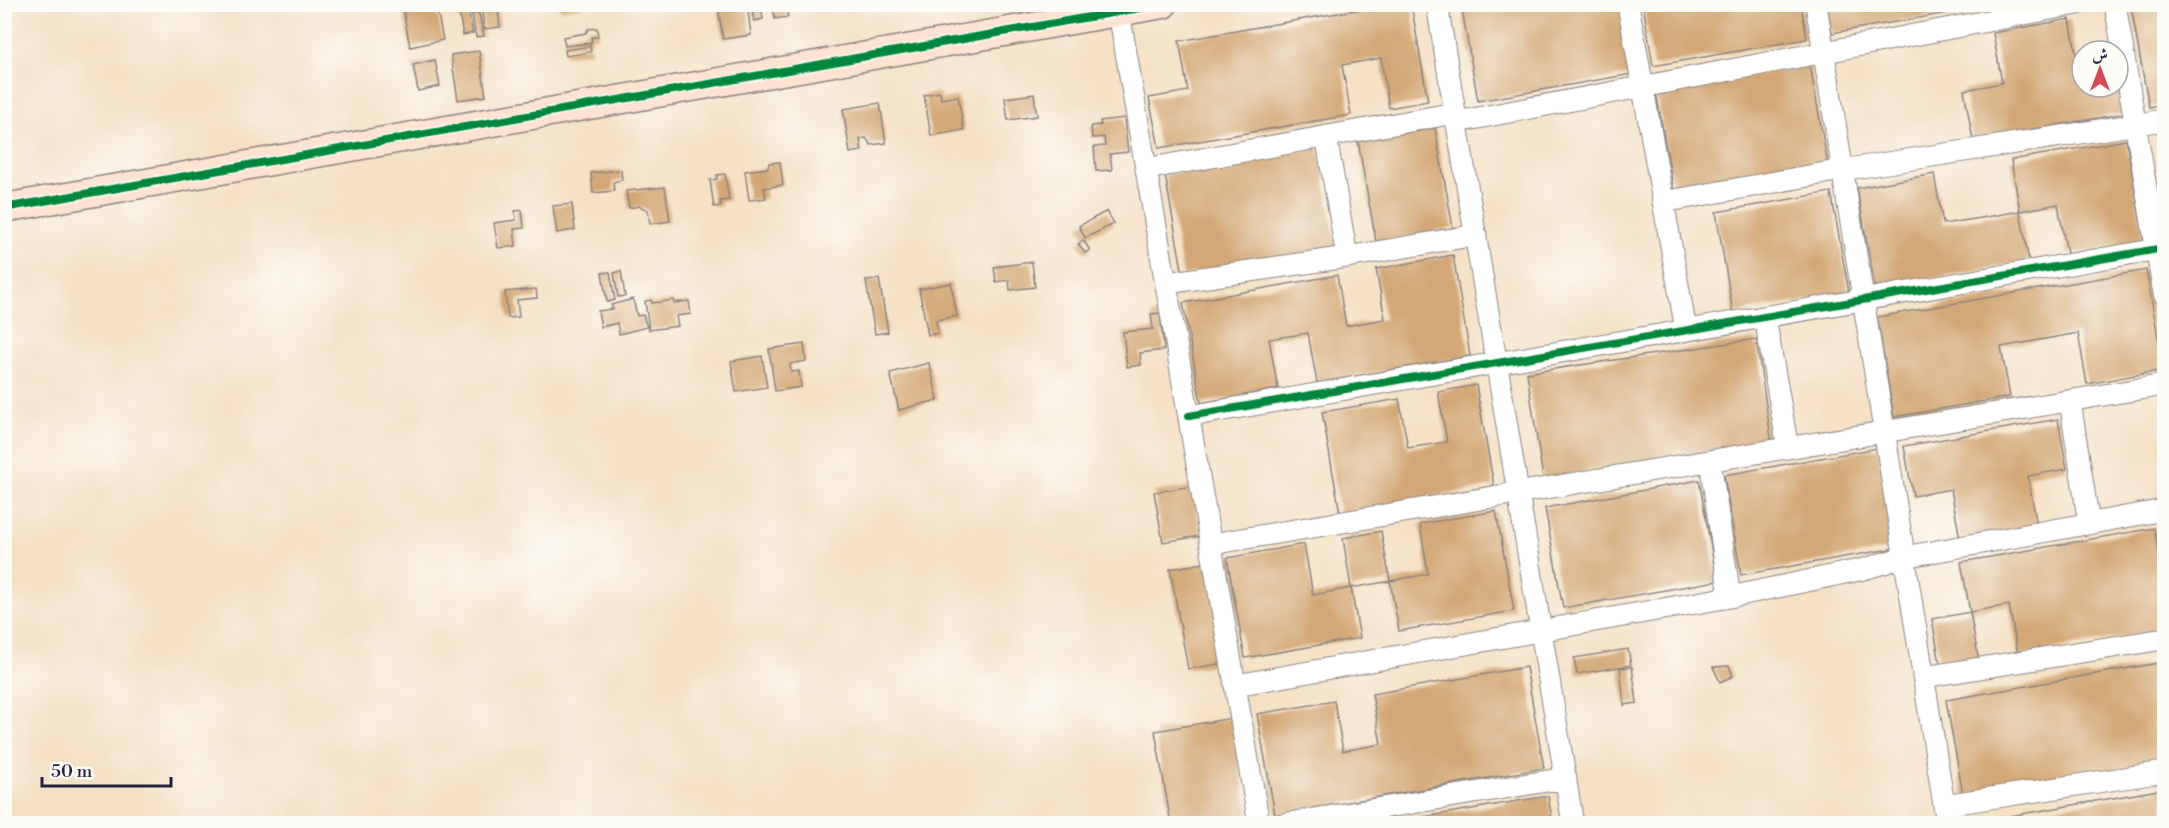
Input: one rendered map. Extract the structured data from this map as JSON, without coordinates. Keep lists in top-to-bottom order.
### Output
{
  "scale_bar": "50 m",
  "north": "top"
}
